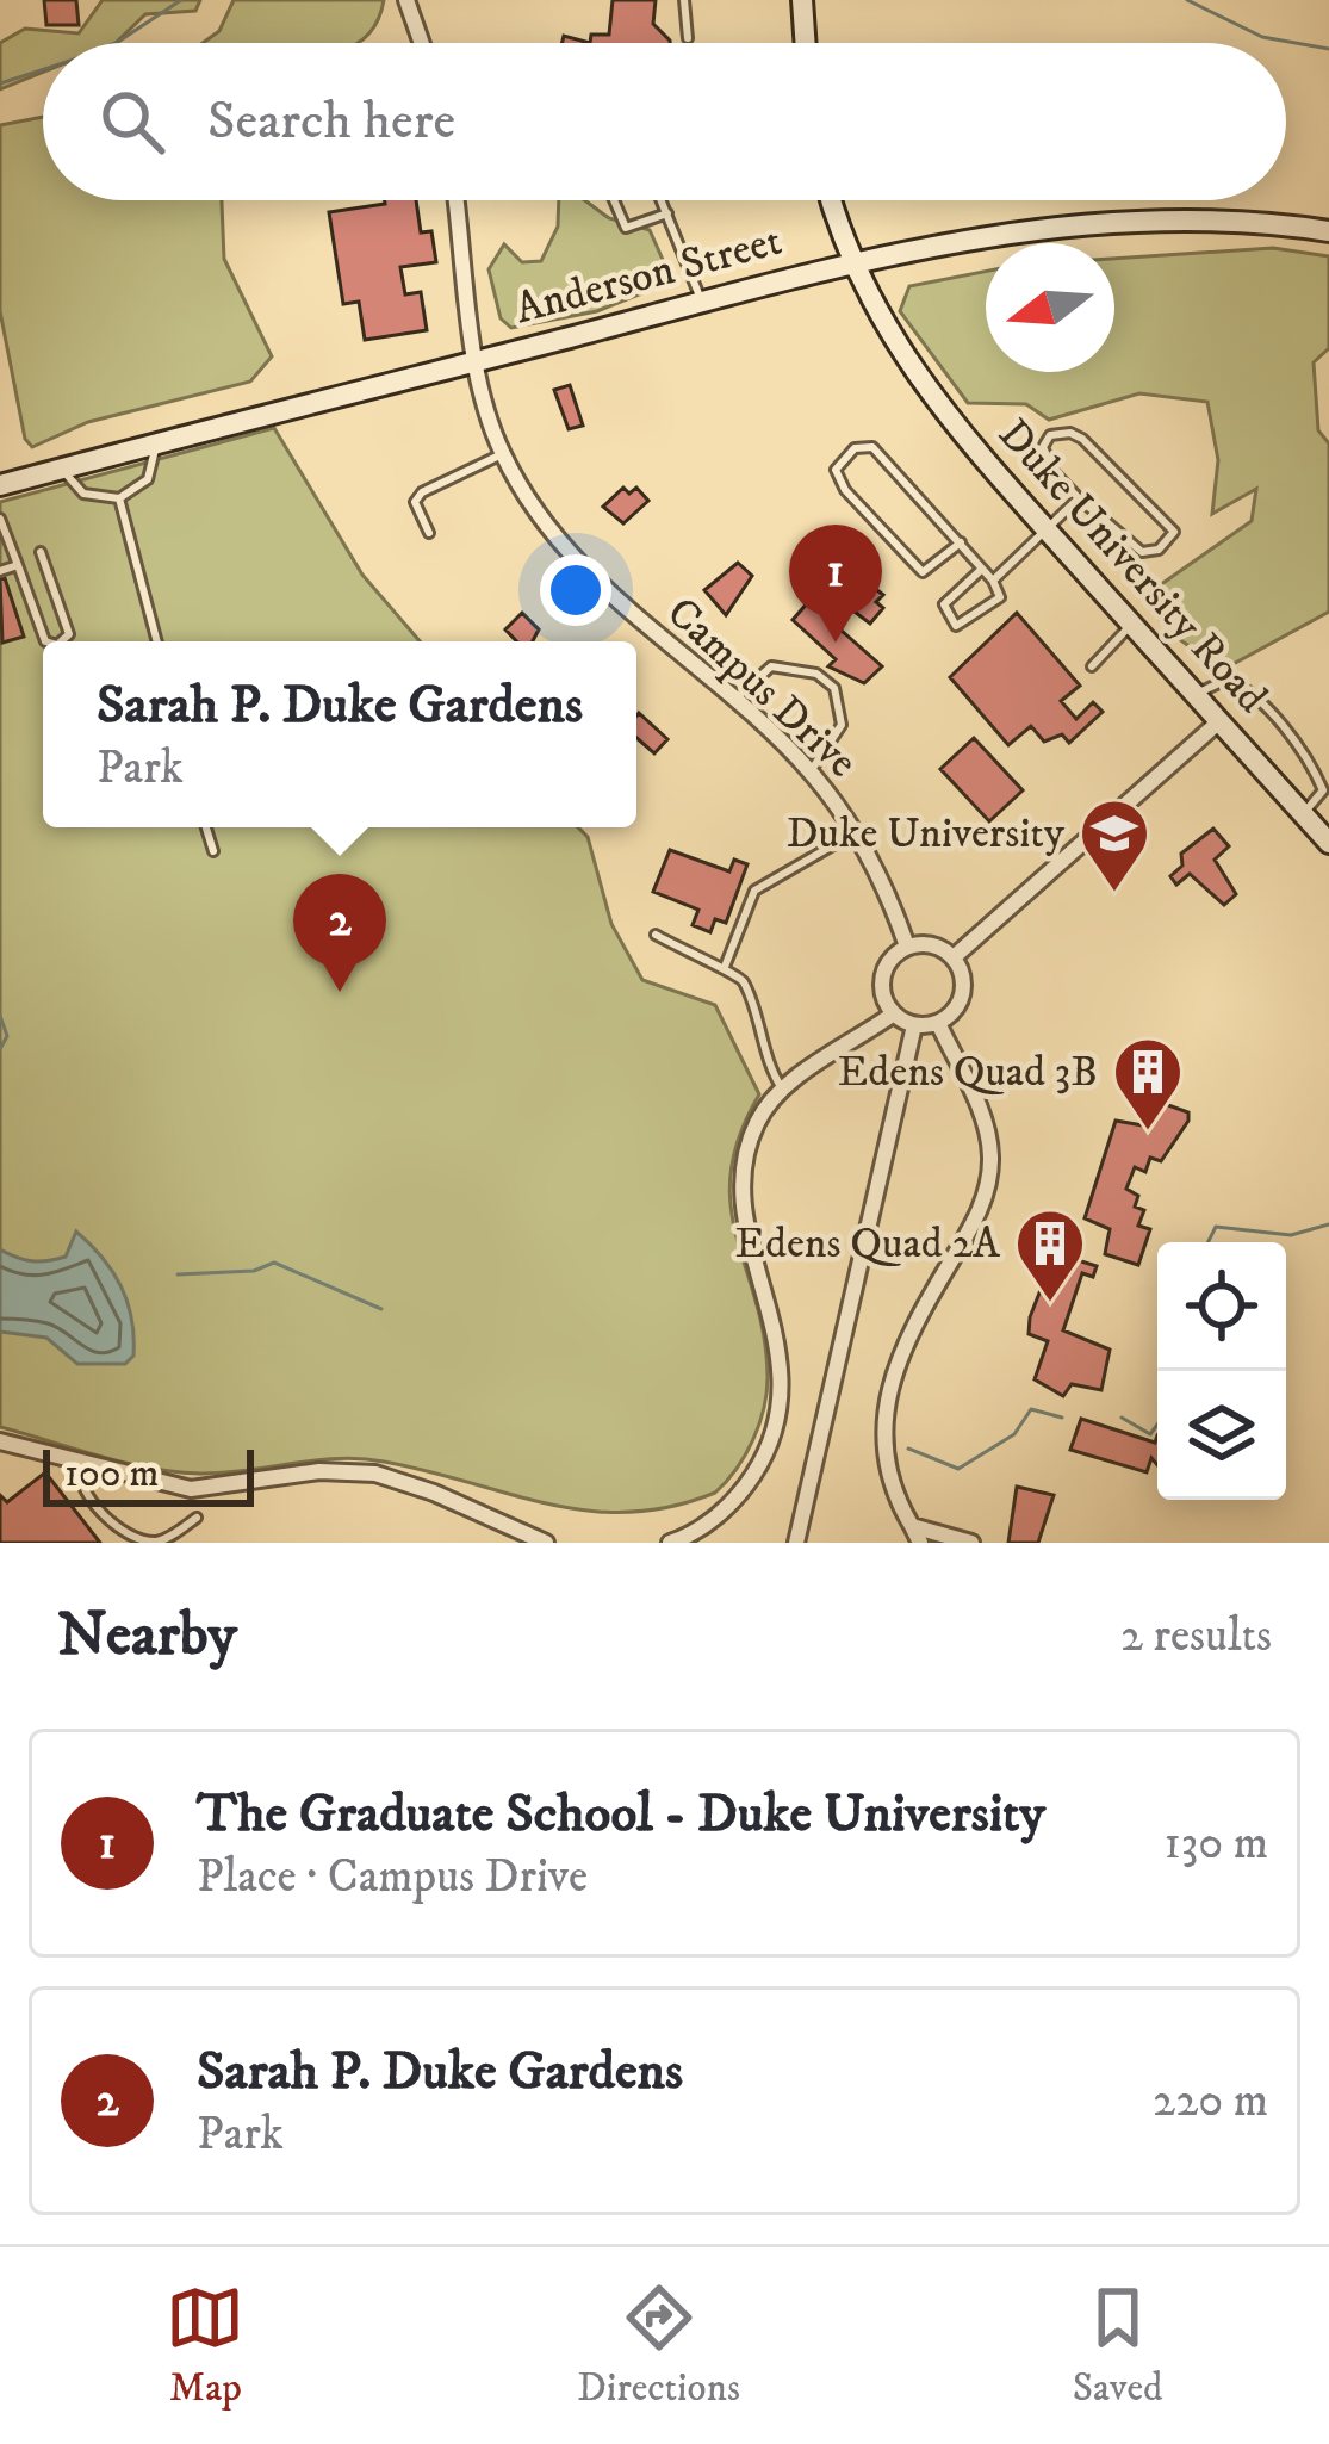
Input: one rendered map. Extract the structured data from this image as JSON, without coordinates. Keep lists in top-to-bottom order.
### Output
{
  "streets": {
    "street": ["Anderson Street", "Duke University Road", "Campus Drive"]
  },
  "crossings": [
    ["Anderson Street", "Duke University Road"],
    ["Anderson Street", "Campus Drive"]
  ],
  "places": {
    "school or university": ["Duke University"],
    "building": ["Edens Quad 3B", "Edens Quad 2A"]
  },
  "scale_bar": "100 m",
  "north": "left",
  "page": {
    "search": "Search here",
    "pins": ["1", "2"],
    "popup": ["Sarah P. Duke Gardens", "Park"],
    "scale": "100 m",
    "heading": ["Nearby", "2 results"],
    "list": [
      {
        "mark": "1",
        "name": "The Graduate School - Duke University",
        "note": "Place · Campus Drive",
        "value": "130 m"
      },
      {
        "mark": "2",
        "name": "Sarah P. Duke Gardens",
        "note": "Park",
        "value": "220 m"
      }
    ],
    "nav": ["Map", "Directions", "Saved"]
  }
}
